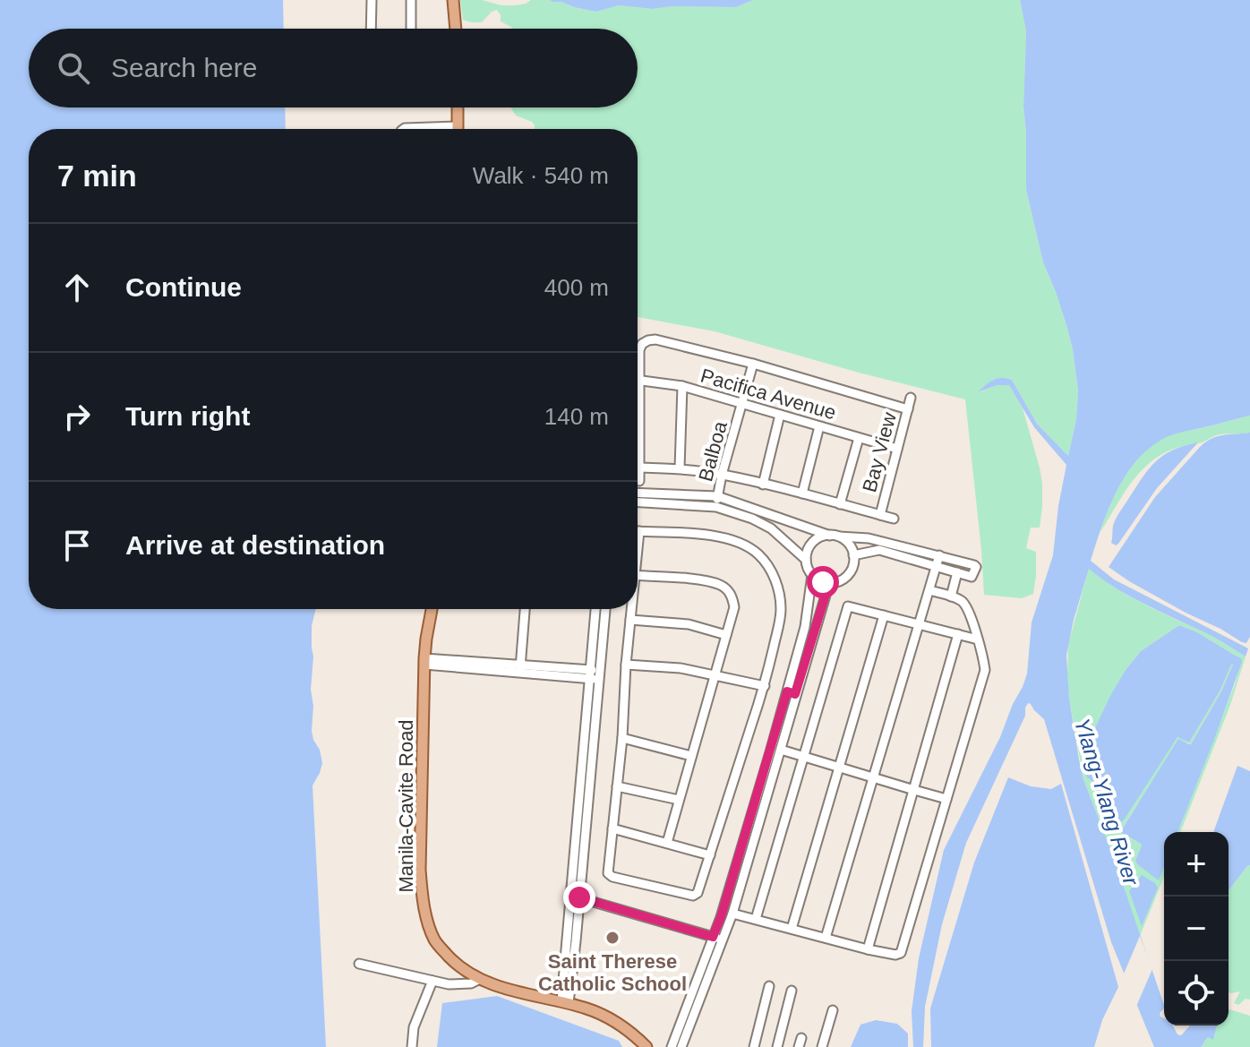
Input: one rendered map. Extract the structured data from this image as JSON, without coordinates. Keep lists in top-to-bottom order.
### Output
{
  "streets": {
    "main road": ["Manila-Cavite Road"],
    "street": ["Pacifica Avenue", "Balboa", "Bay View"]
  },
  "crossings": [
    ["Pacifica Avenue", "Balboa"],
    ["Pacifica Avenue", "Bay View"]
  ],
  "water": ["Ylang-Ylang River"],
  "places": ["Saint Therese Catholic School"],
  "page": {
    "search": "Search here",
    "heading": ["7 min", "Walk · 540 m"],
    "list": [
      ["Continue", "400 m"],
      ["Turn right", "140 m"],
      "Arrive at destination"
    ],
    "map_buttons": ["+", "−"]
  }
}
